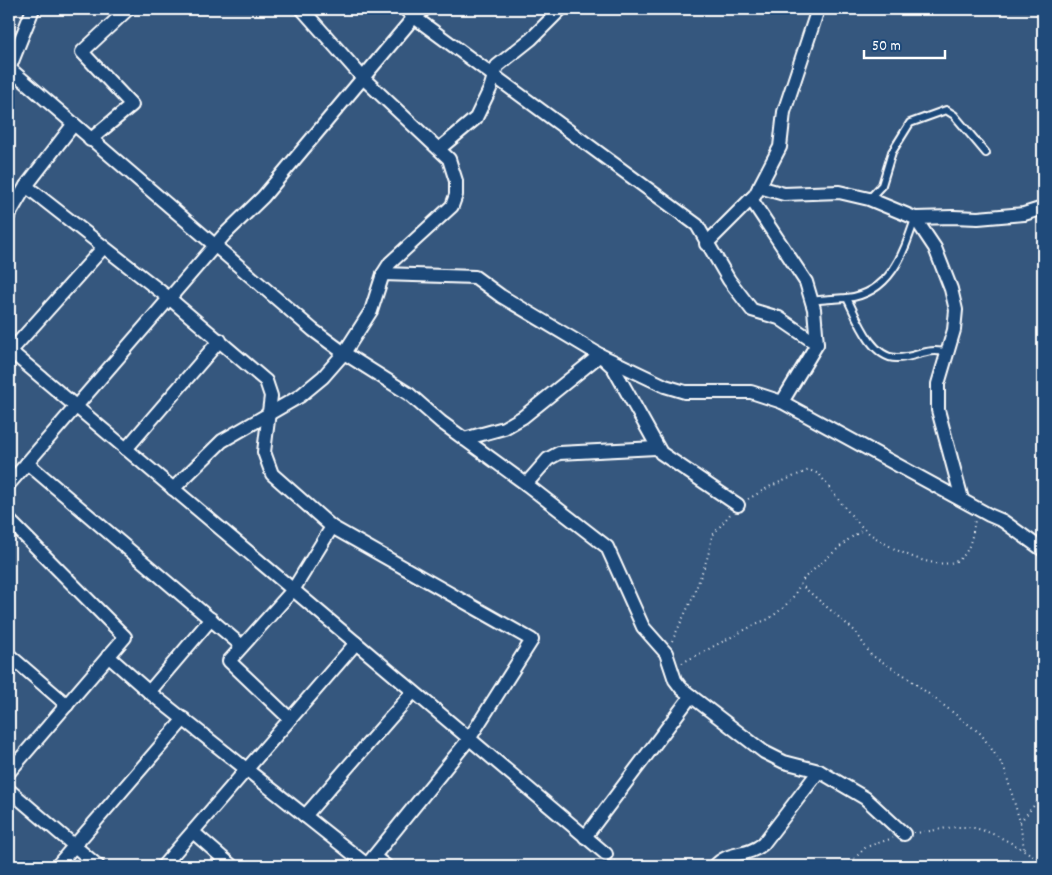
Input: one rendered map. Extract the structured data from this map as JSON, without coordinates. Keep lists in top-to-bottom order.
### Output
{
  "scale_bar": "50 m"
}
